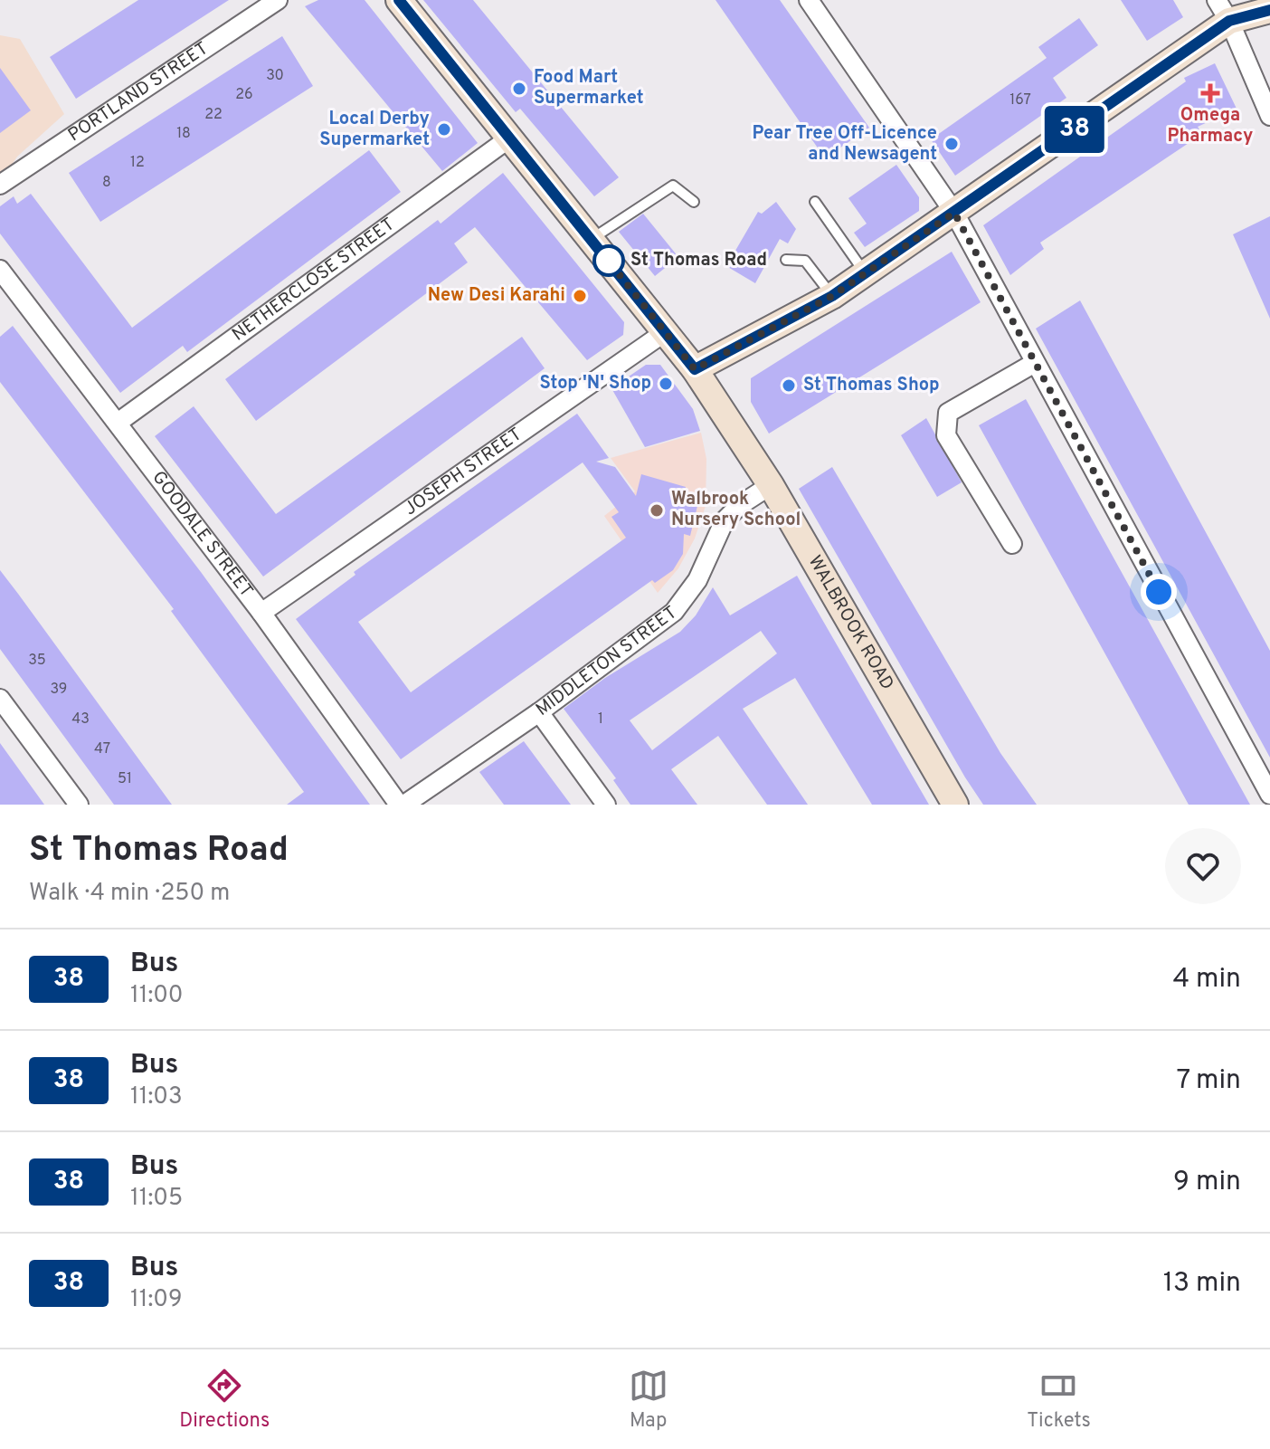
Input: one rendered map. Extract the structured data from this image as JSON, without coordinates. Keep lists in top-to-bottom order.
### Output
{
  "streets": {
    "street": [
      "PORTLAND STREET",
      "NETHERCLOSE STREET",
      "JOSEPH STREET",
      "GOODALE STREET",
      "WALBROOK ROAD",
      "MIDDLETON STREET"
    ]
  },
  "crossings": [
    ["NETHERCLOSE STREET", "GOODALE STREET"],
    ["JOSEPH STREET", "GOODALE STREET"],
    ["WALBROOK ROAD", "MIDDLETON STREET"]
  ],
  "places": {
    "other": [
      "Food Mart Supermarket",
      "Local Derby Supermarket",
      "Pear Tree Off-Licence and Newsagent",
      "St Thomas Road",
      "New Desi Karahi",
      "Stop 'N' Shop",
      "St Thomas Shop",
      "Walbrook Nursery School"
    ],
    "health": ["Omega Pharmacy"]
  },
  "lines": ["bus line 38"],
  "house_numbers": [
    "30",
    "26",
    "167",
    "22",
    "18",
    "12",
    "8",
    "35",
    "39",
    "43",
    "1",
    "47",
    "51"
  ],
  "page": {
    "on_map": "38",
    "heading": ["St Thomas Road", "Walk · 4 min · 250 m"],
    "list": [
      {
        "mark": "38",
        "name": "Bus",
        "note": "11:00",
        "value": "4 min"
      },
      {
        "mark": "38",
        "name": "Bus",
        "note": "11:03",
        "value": "7 min"
      },
      {
        "mark": "38",
        "name": "Bus",
        "note": "11:05",
        "value": "9 min"
      },
      {
        "mark": "38",
        "name": "Bus",
        "note": "11:09",
        "value": "13 min"
      }
    ],
    "tabs": ["Directions", "Map", "Tickets"]
  }
}
